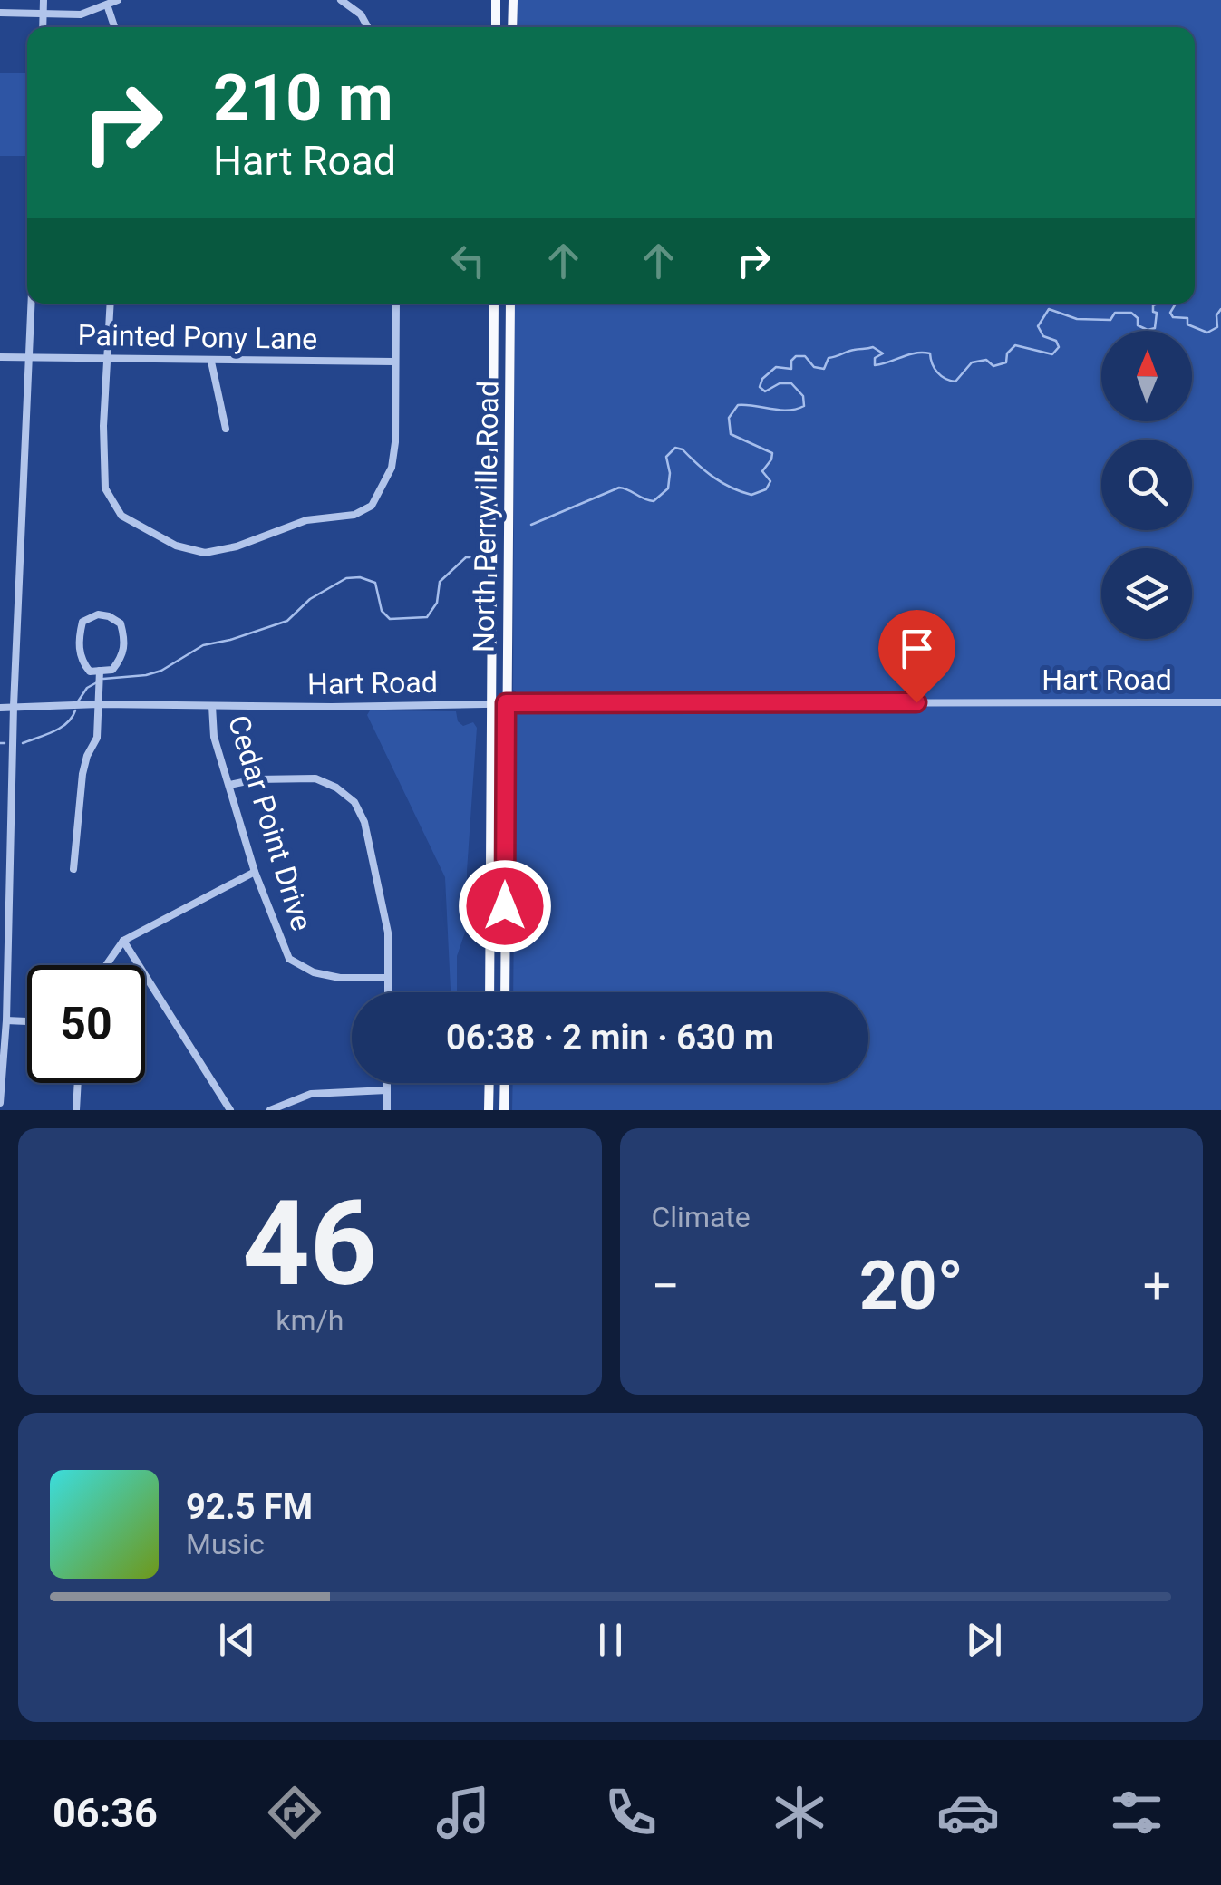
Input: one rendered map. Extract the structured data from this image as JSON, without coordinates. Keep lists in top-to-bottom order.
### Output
{
  "streets": {
    "main road": ["North Perryville Road"],
    "street": ["Painted Pony Lane", "Hart Road", "Cedar Point Drive"]
  },
  "crossings": [
    ["North Perryville Road", "Hart Road"],
    ["Hart Road", "Cedar Point Drive"]
  ],
  "north": "top",
  "page": {
    "turn": ["210 m", "Hart Road"],
    "limit": "50",
    "trip": "06:38 · 2 min · 630 m",
    "tile": [
      ["46", "km/h"],
      "Climate"
    ],
    "heat": ["−", "20°", "+"],
    "song": ["92.5 FM", "Music"],
    "tabs": "06:36"
  }
}
